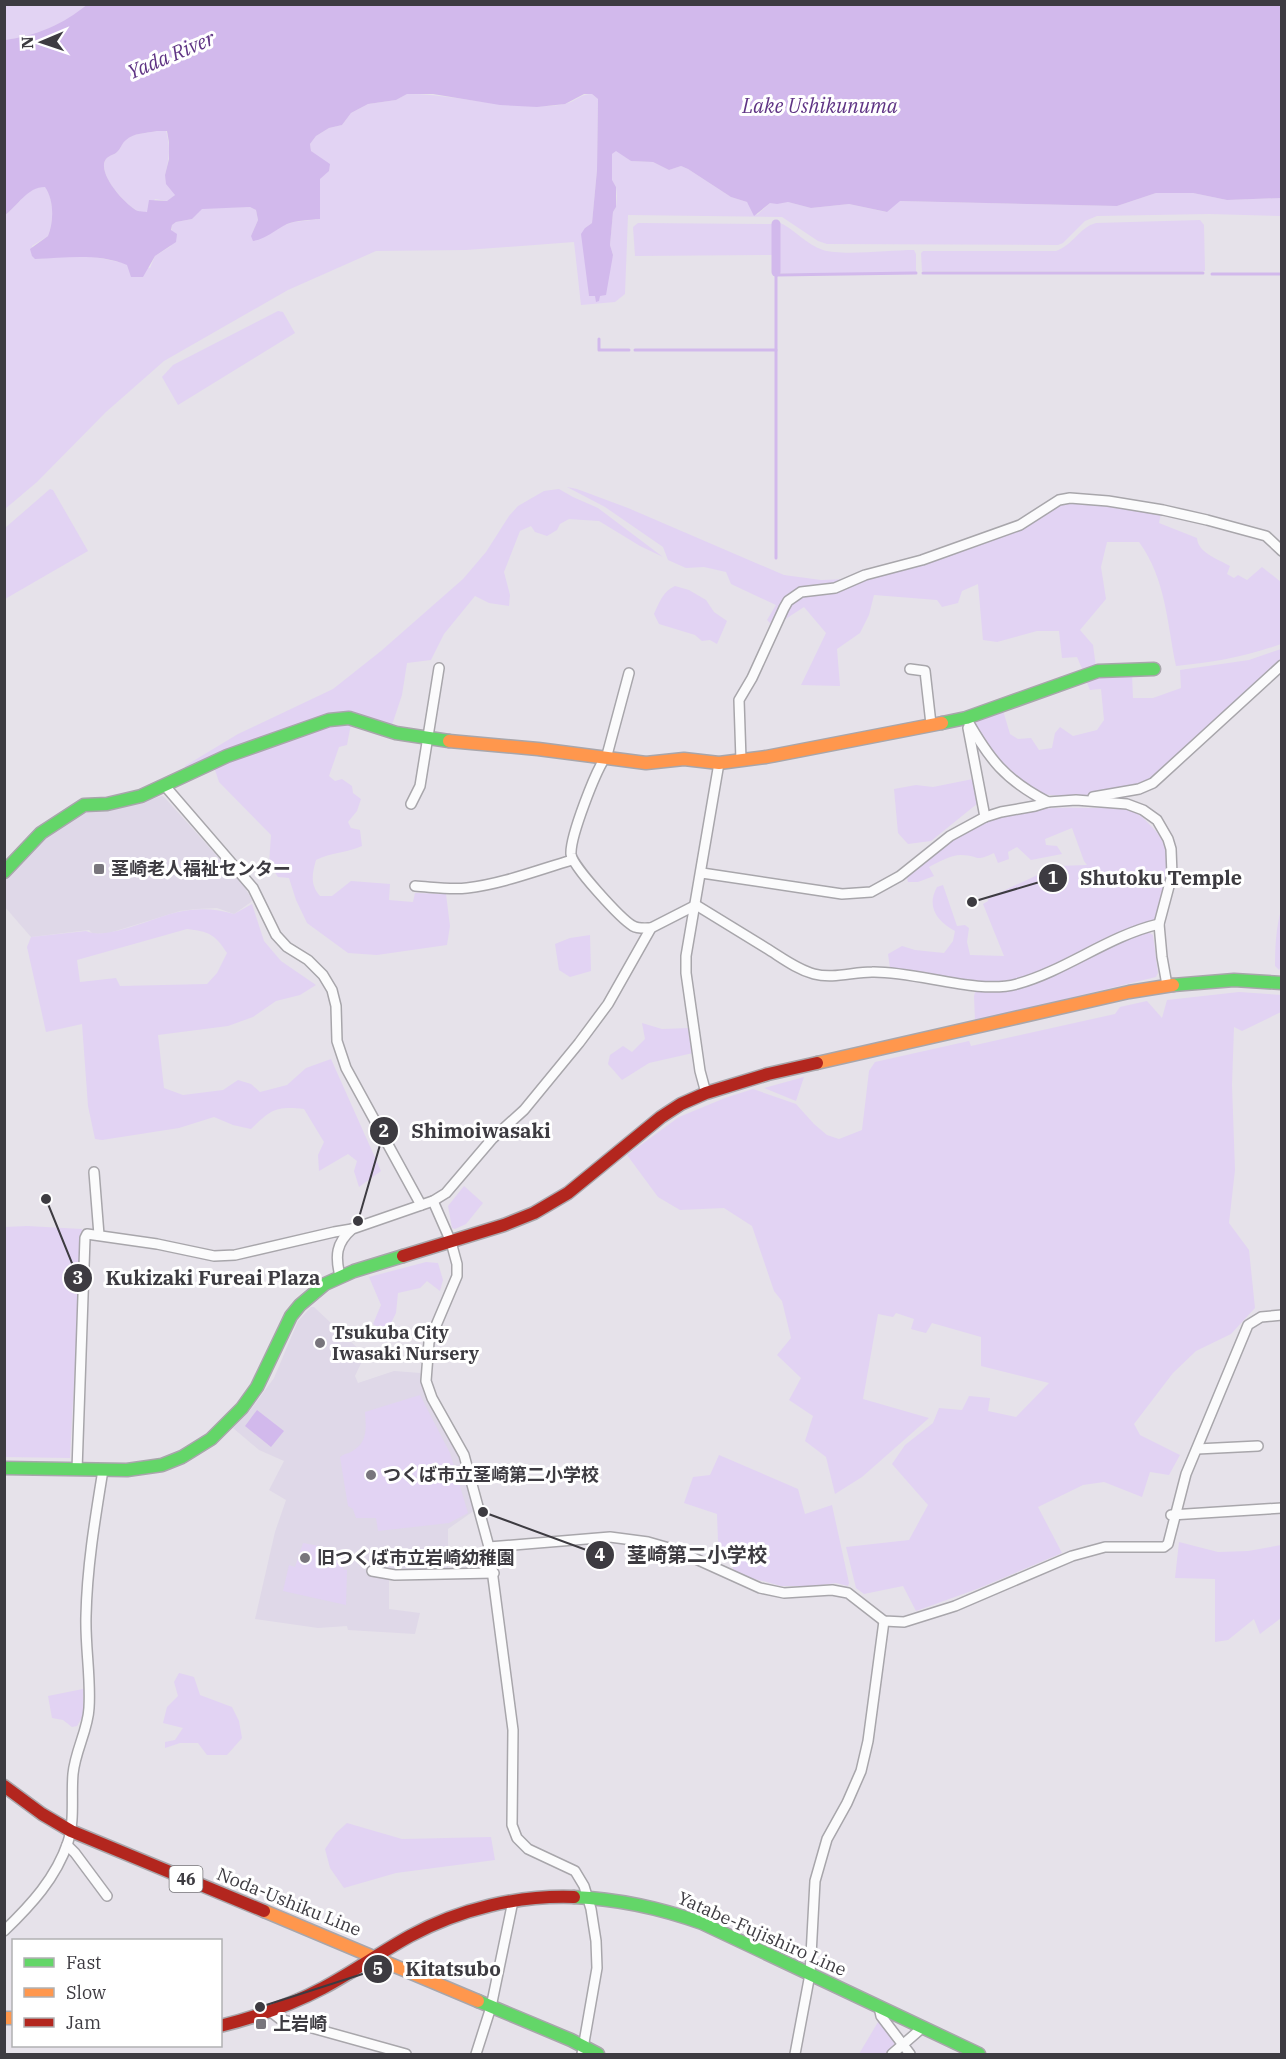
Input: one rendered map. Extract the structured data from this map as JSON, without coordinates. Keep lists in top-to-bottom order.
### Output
{
  "streets": {
    "street": ["46", "Noda-Ushiku Line", "Yatabe-Fujishiro Line"]
  },
  "crossings": [
    ["Noda-Ushiku Line", "Yatabe-Fujishiro Line"]
  ],
  "water": ["Yada River", "Lake Ushikunuma"],
  "places": {
    "transit": ["茎崎老人福祉センター", "上岩崎"],
    "other": [
      "Shutoku Temple",
      "Kukizaki Fureai Plaza",
      "Shimoiwasaki",
      "Tsukuba City Iwasaki Nursery",
      "つくば市立茎崎第二小学校",
      "茎崎第二小学校",
      "旧つくば市立岩崎幼稚園",
      "Kitatsubo"
    ]
  },
  "legend": ["Fast", "Slow", "Jam"],
  "north": "left"
}
